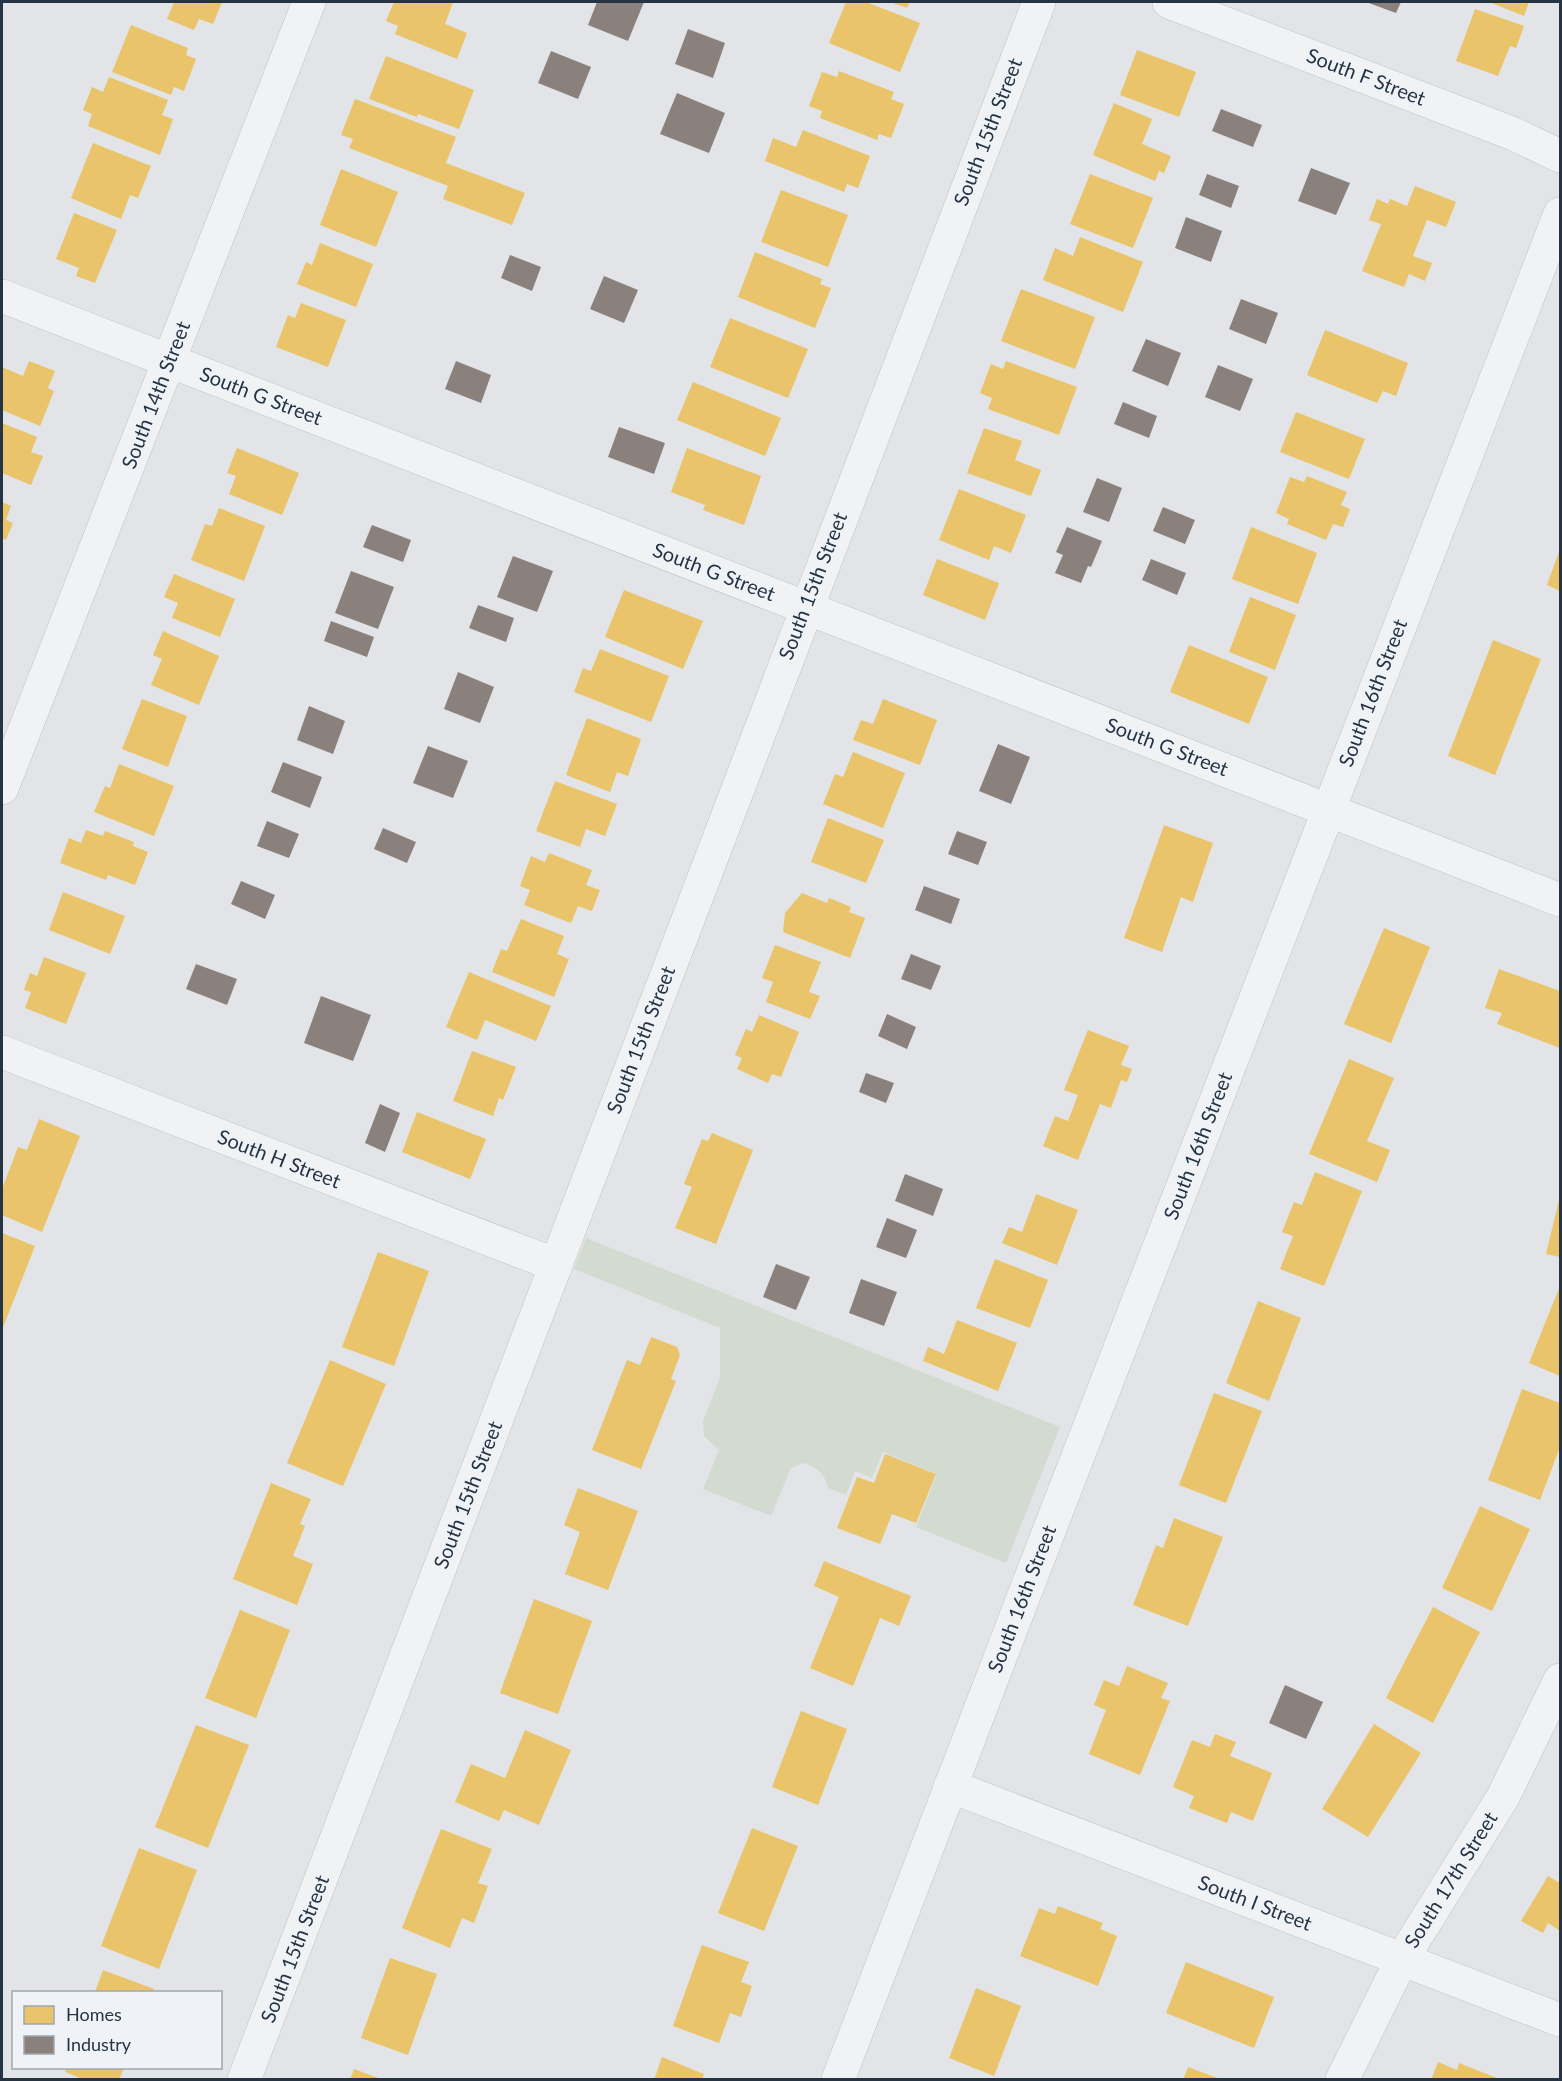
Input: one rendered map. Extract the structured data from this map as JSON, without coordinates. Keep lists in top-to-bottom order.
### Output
{
  "streets": {
    "street": [
      "South F Street",
      "South 15th Street",
      "South 14th Street",
      "South G Street",
      "South 16th Street",
      "South H Street",
      "South 17th Street",
      "South I Street"
    ]
  },
  "crossings": [
    ["South 15th Street", "South G Street"],
    ["South 15th Street", "South H Street"],
    ["South 14th Street", "South G Street"],
    ["South G Street", "South 16th Street"],
    ["South 16th Street", "South I Street"],
    ["South 17th Street", "South I Street"]
  ],
  "legend": ["Homes", "Industry"]
}
